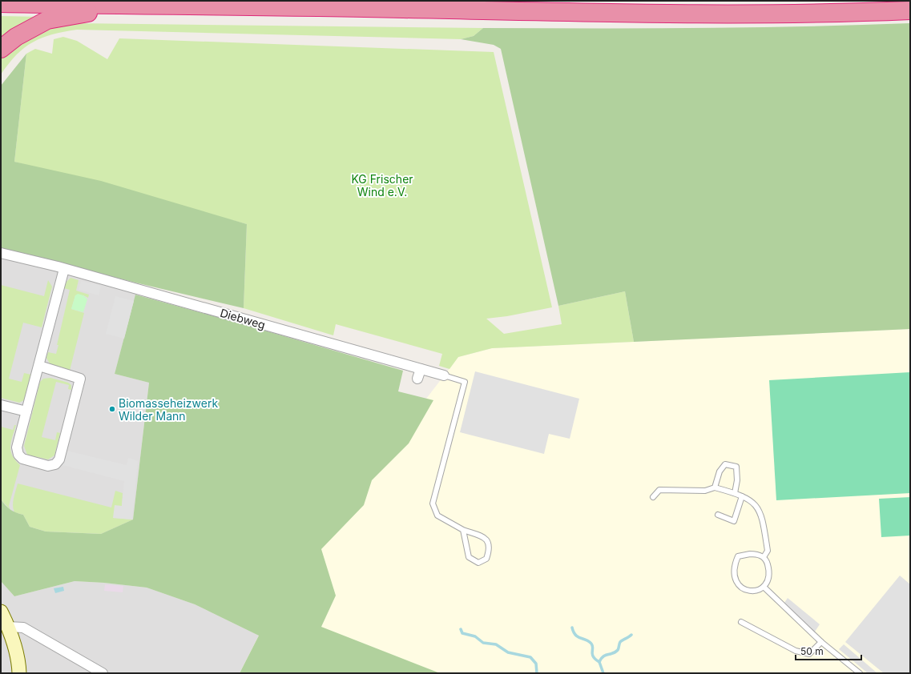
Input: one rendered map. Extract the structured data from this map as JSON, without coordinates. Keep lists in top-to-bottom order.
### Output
{
  "streets": {
    "street": ["Diebweg"]
  },
  "parks": ["KG Frischer Wind e.V."],
  "places": ["Biomasseheizwerk Wilder Mann"],
  "scale_bar": "50 m"
}
